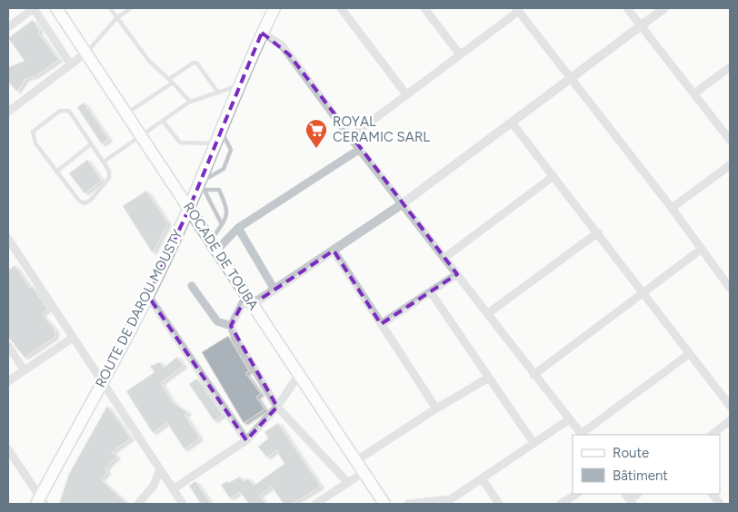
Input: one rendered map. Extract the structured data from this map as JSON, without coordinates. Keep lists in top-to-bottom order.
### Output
{
  "streets": {
    "main road": ["ROCADE DE TOUBA", "ROUTE DE DAROU MOUSTY"]
  },
  "crossings": [
    ["ROCADE DE TOUBA", "ROUTE DE DAROU MOUSTY"]
  ],
  "places": {
    "supermarket": ["ROYAL CERAMIC SARL"]
  },
  "legend": ["Route", "Bâtiment"]
}
